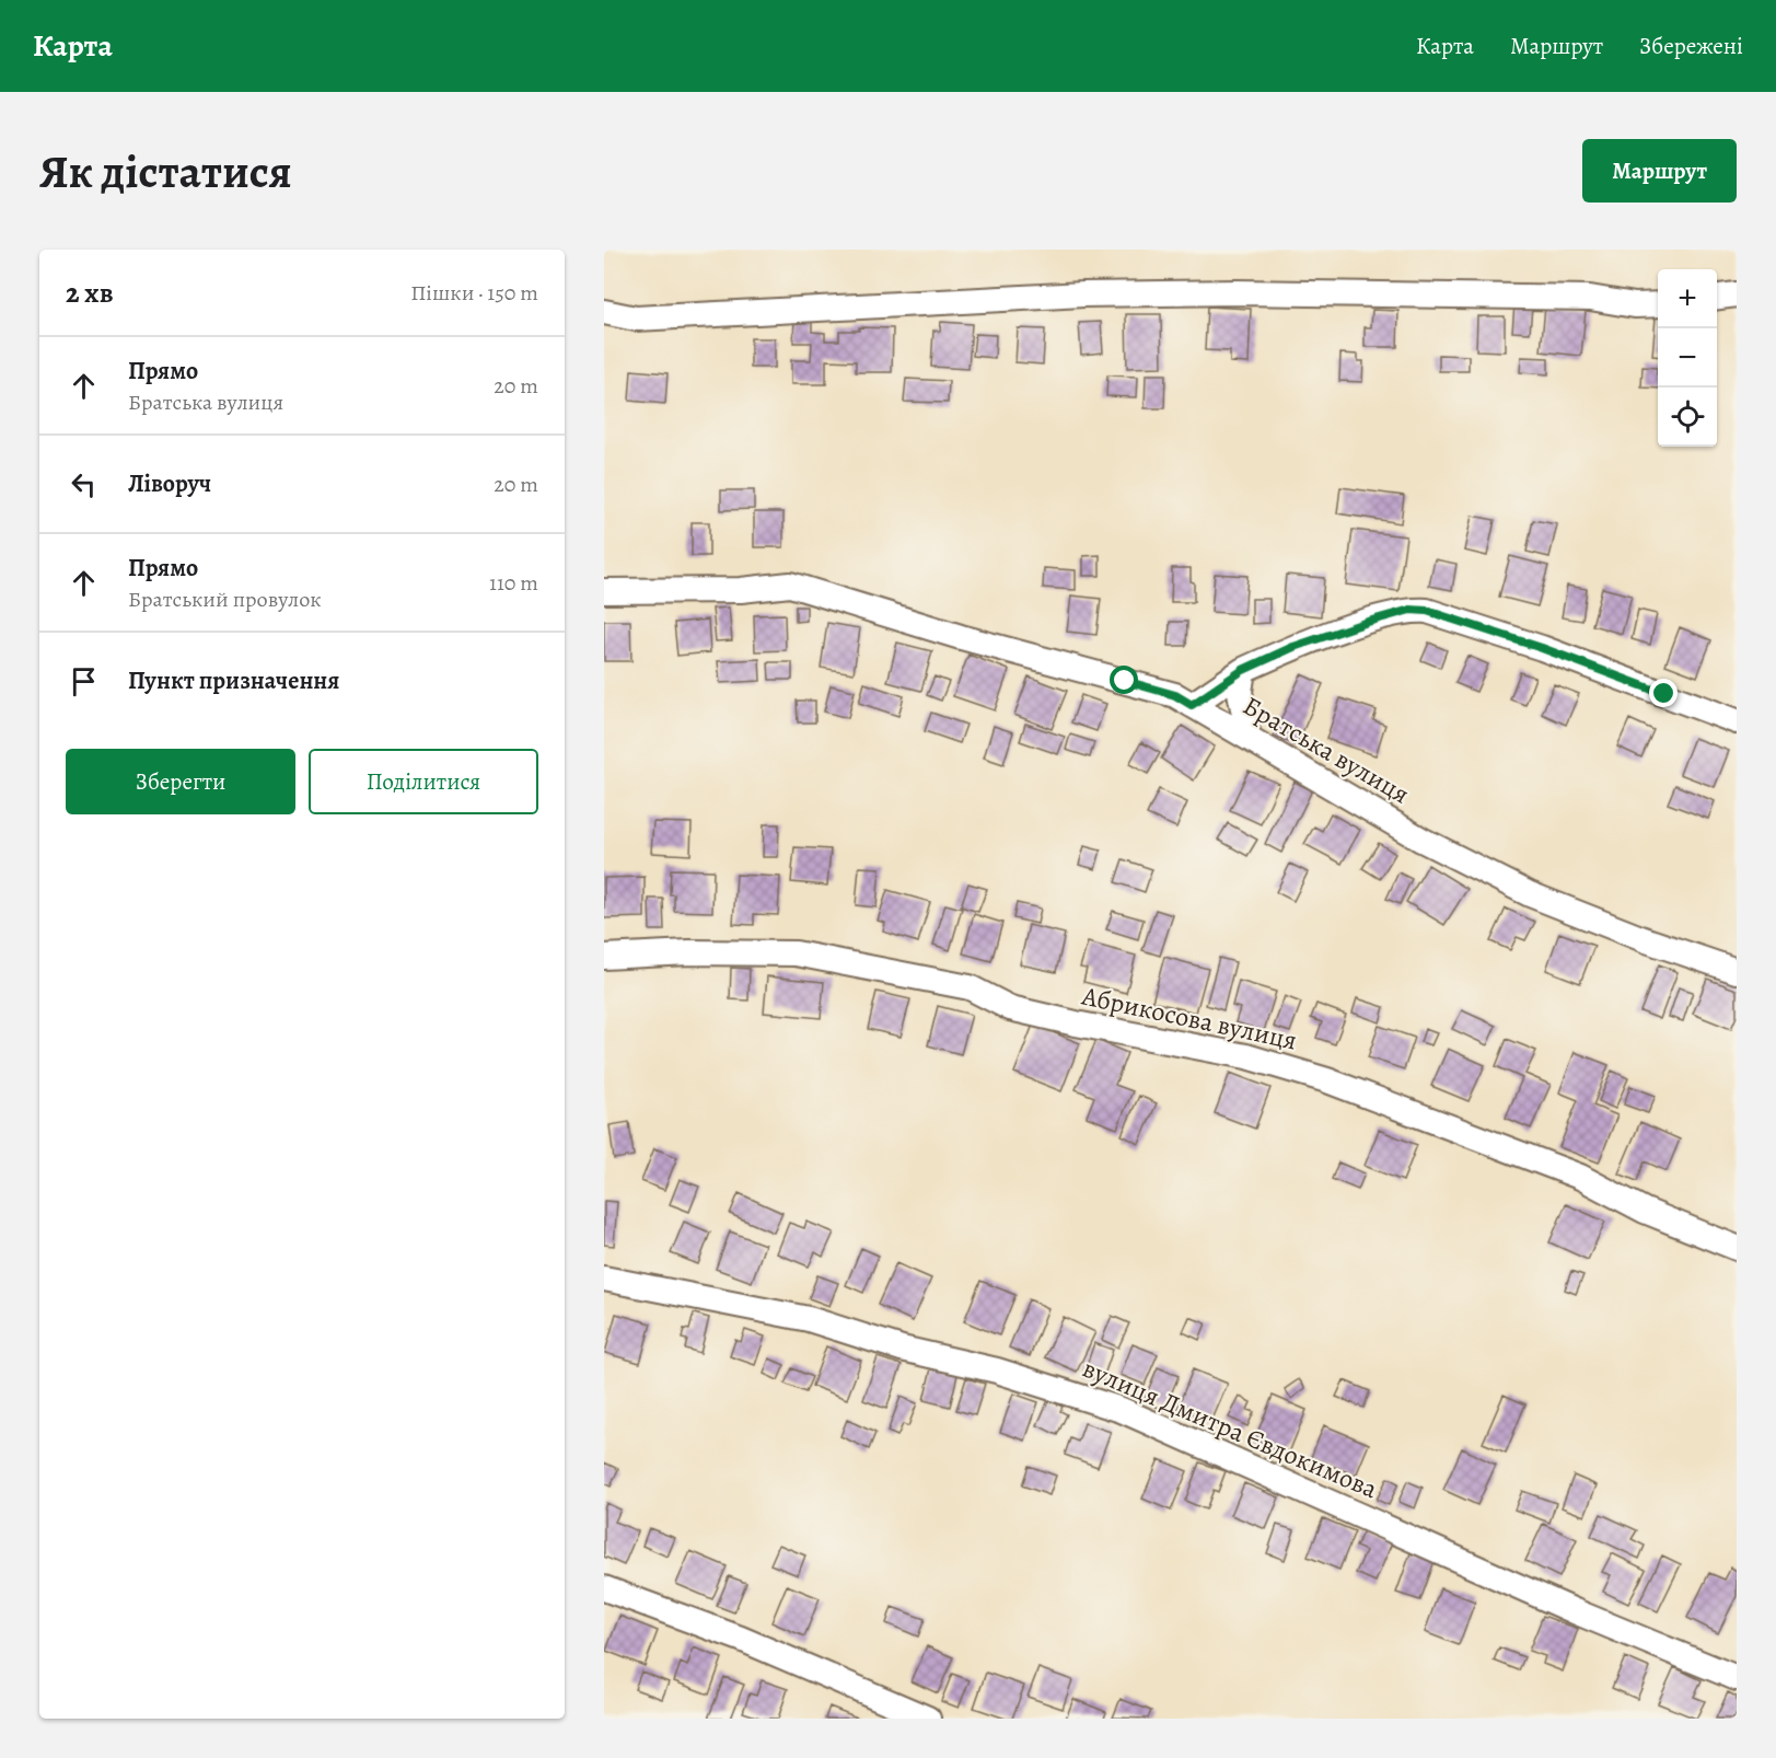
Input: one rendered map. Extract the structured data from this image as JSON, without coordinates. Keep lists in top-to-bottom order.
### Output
{
  "streets": {
    "street": ["Братська вулиця", "Абрикосова вулиця", "вулиця Дмитра Євдокимова"]
  },
  "page": {
    "header": "Карта",
    "nav": ["Карта", "Маршрут", "Збережені"],
    "buttons": [
      "Маршрут",
      ["Зберегти", "Поділитися"]
    ],
    "title": "Як дістатися",
    "heading": ["2 хв", "Пішки · 150 m"],
    "map_buttons": ["+", "−"],
    "list": [
      ["Прямо", "Братська вулиця", "20 m"],
      ["Ліворуч", "20 m"],
      ["Прямо", "Братський провулок", "110 m"],
      "Пункт призначення"
    ]
  }
}
